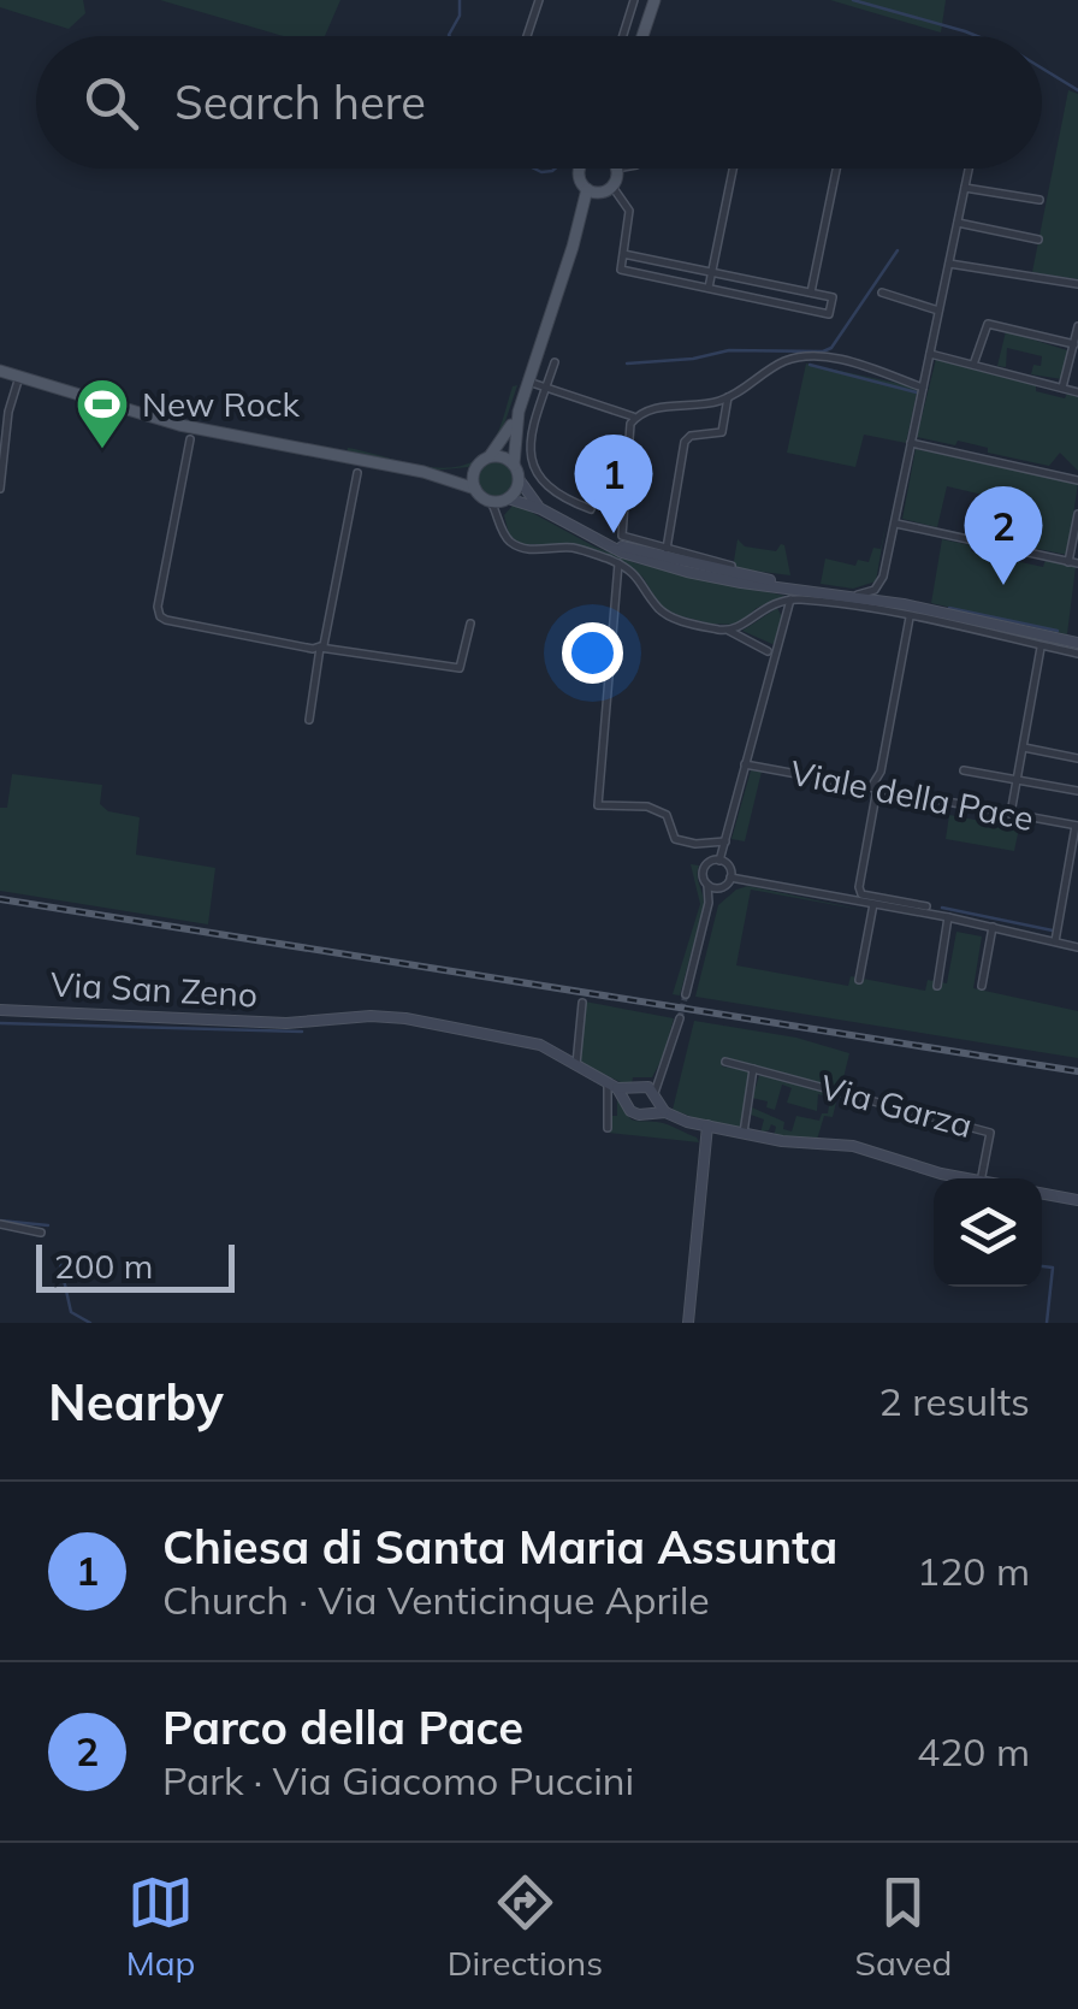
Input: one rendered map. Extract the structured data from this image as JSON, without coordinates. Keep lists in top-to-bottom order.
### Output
{
  "streets": {
    "street": ["Viale della Pace", "Via San Zeno", "Via Garza"]
  },
  "places": {
    "sports": ["New Rock"]
  },
  "scale_bar": "200 m",
  "page": {
    "search": "Search here",
    "pins": ["1", "2"],
    "scale": "200 m",
    "heading": ["Nearby", "2 results"],
    "list": [
      {
        "mark": "1",
        "name": "Chiesa di Santa Maria Assunta",
        "note": "Church · Via Venticinque Aprile",
        "value": "120 m"
      },
      {
        "mark": "2",
        "name": "Parco della Pace",
        "note": "Park · Via Giacomo Puccini",
        "value": "420 m"
      }
    ],
    "nav": ["Map", "Directions", "Saved"]
  }
}
